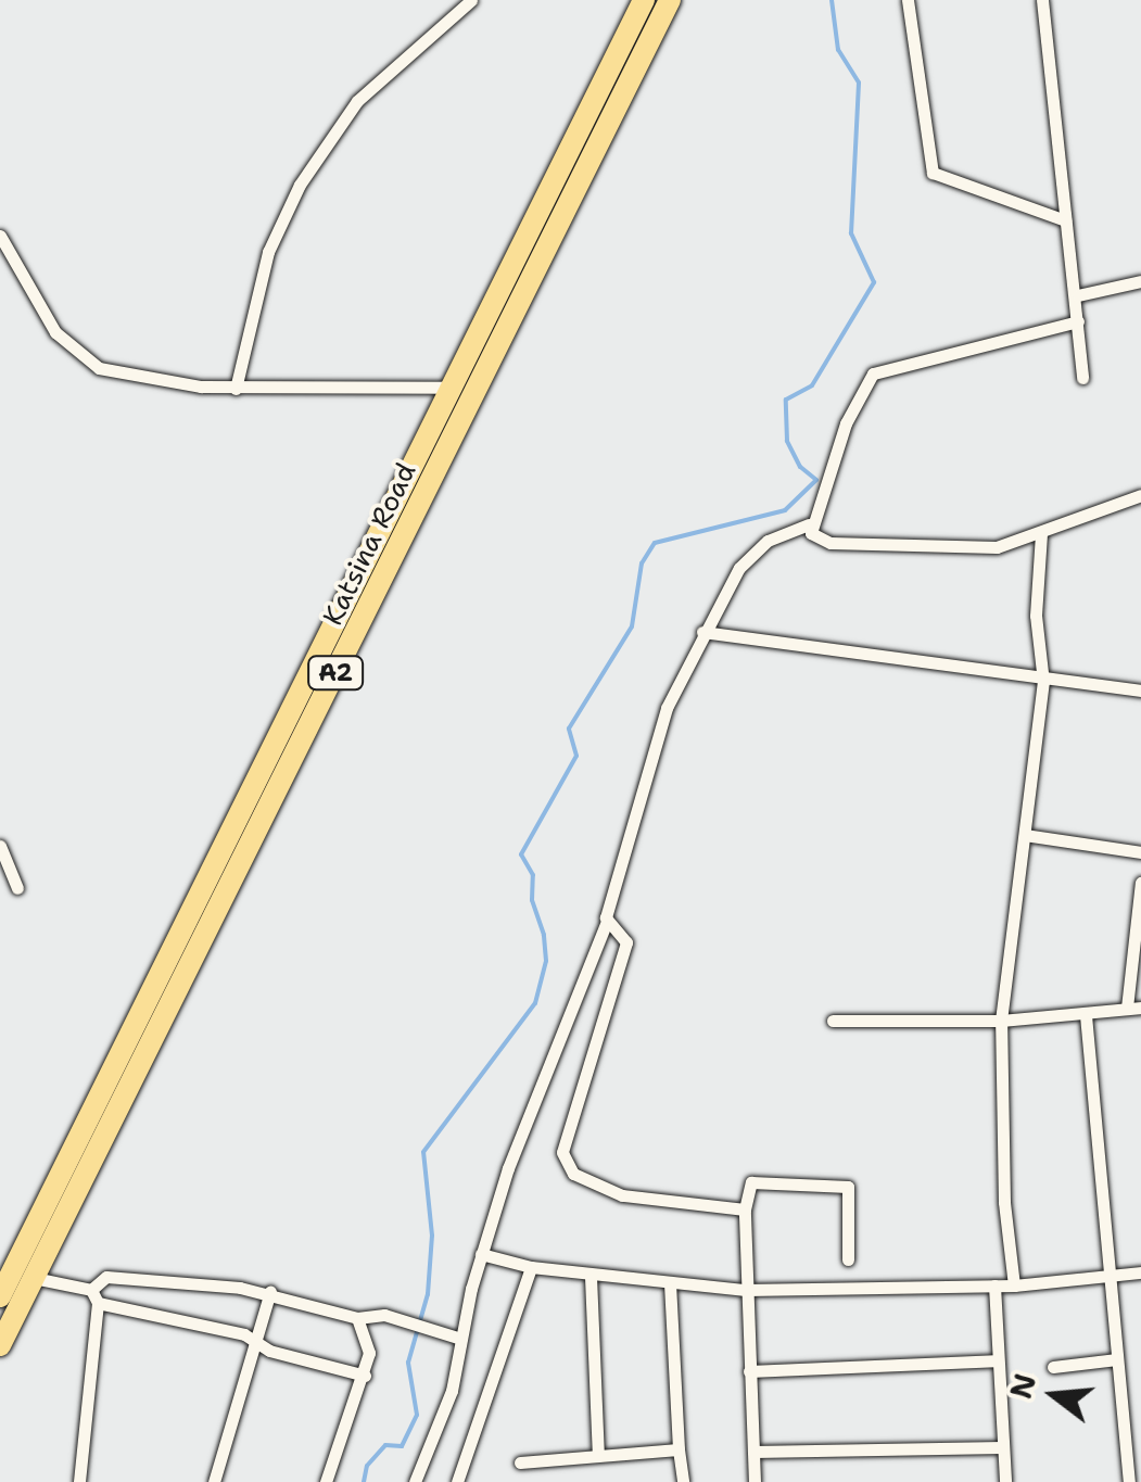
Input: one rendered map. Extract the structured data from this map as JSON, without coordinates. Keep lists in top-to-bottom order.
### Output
{
  "streets": {
    "highway": ["Katsina Road", "A2"]
  },
  "north": "left"
}
